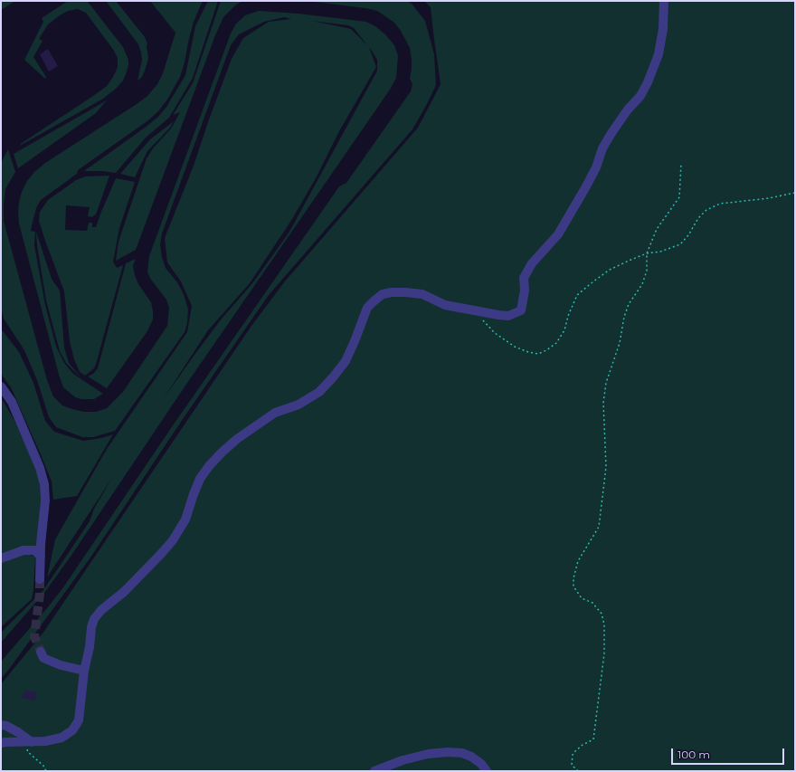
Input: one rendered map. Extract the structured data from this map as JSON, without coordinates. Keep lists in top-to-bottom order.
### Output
{
  "scale_bar": "100 m"
}
